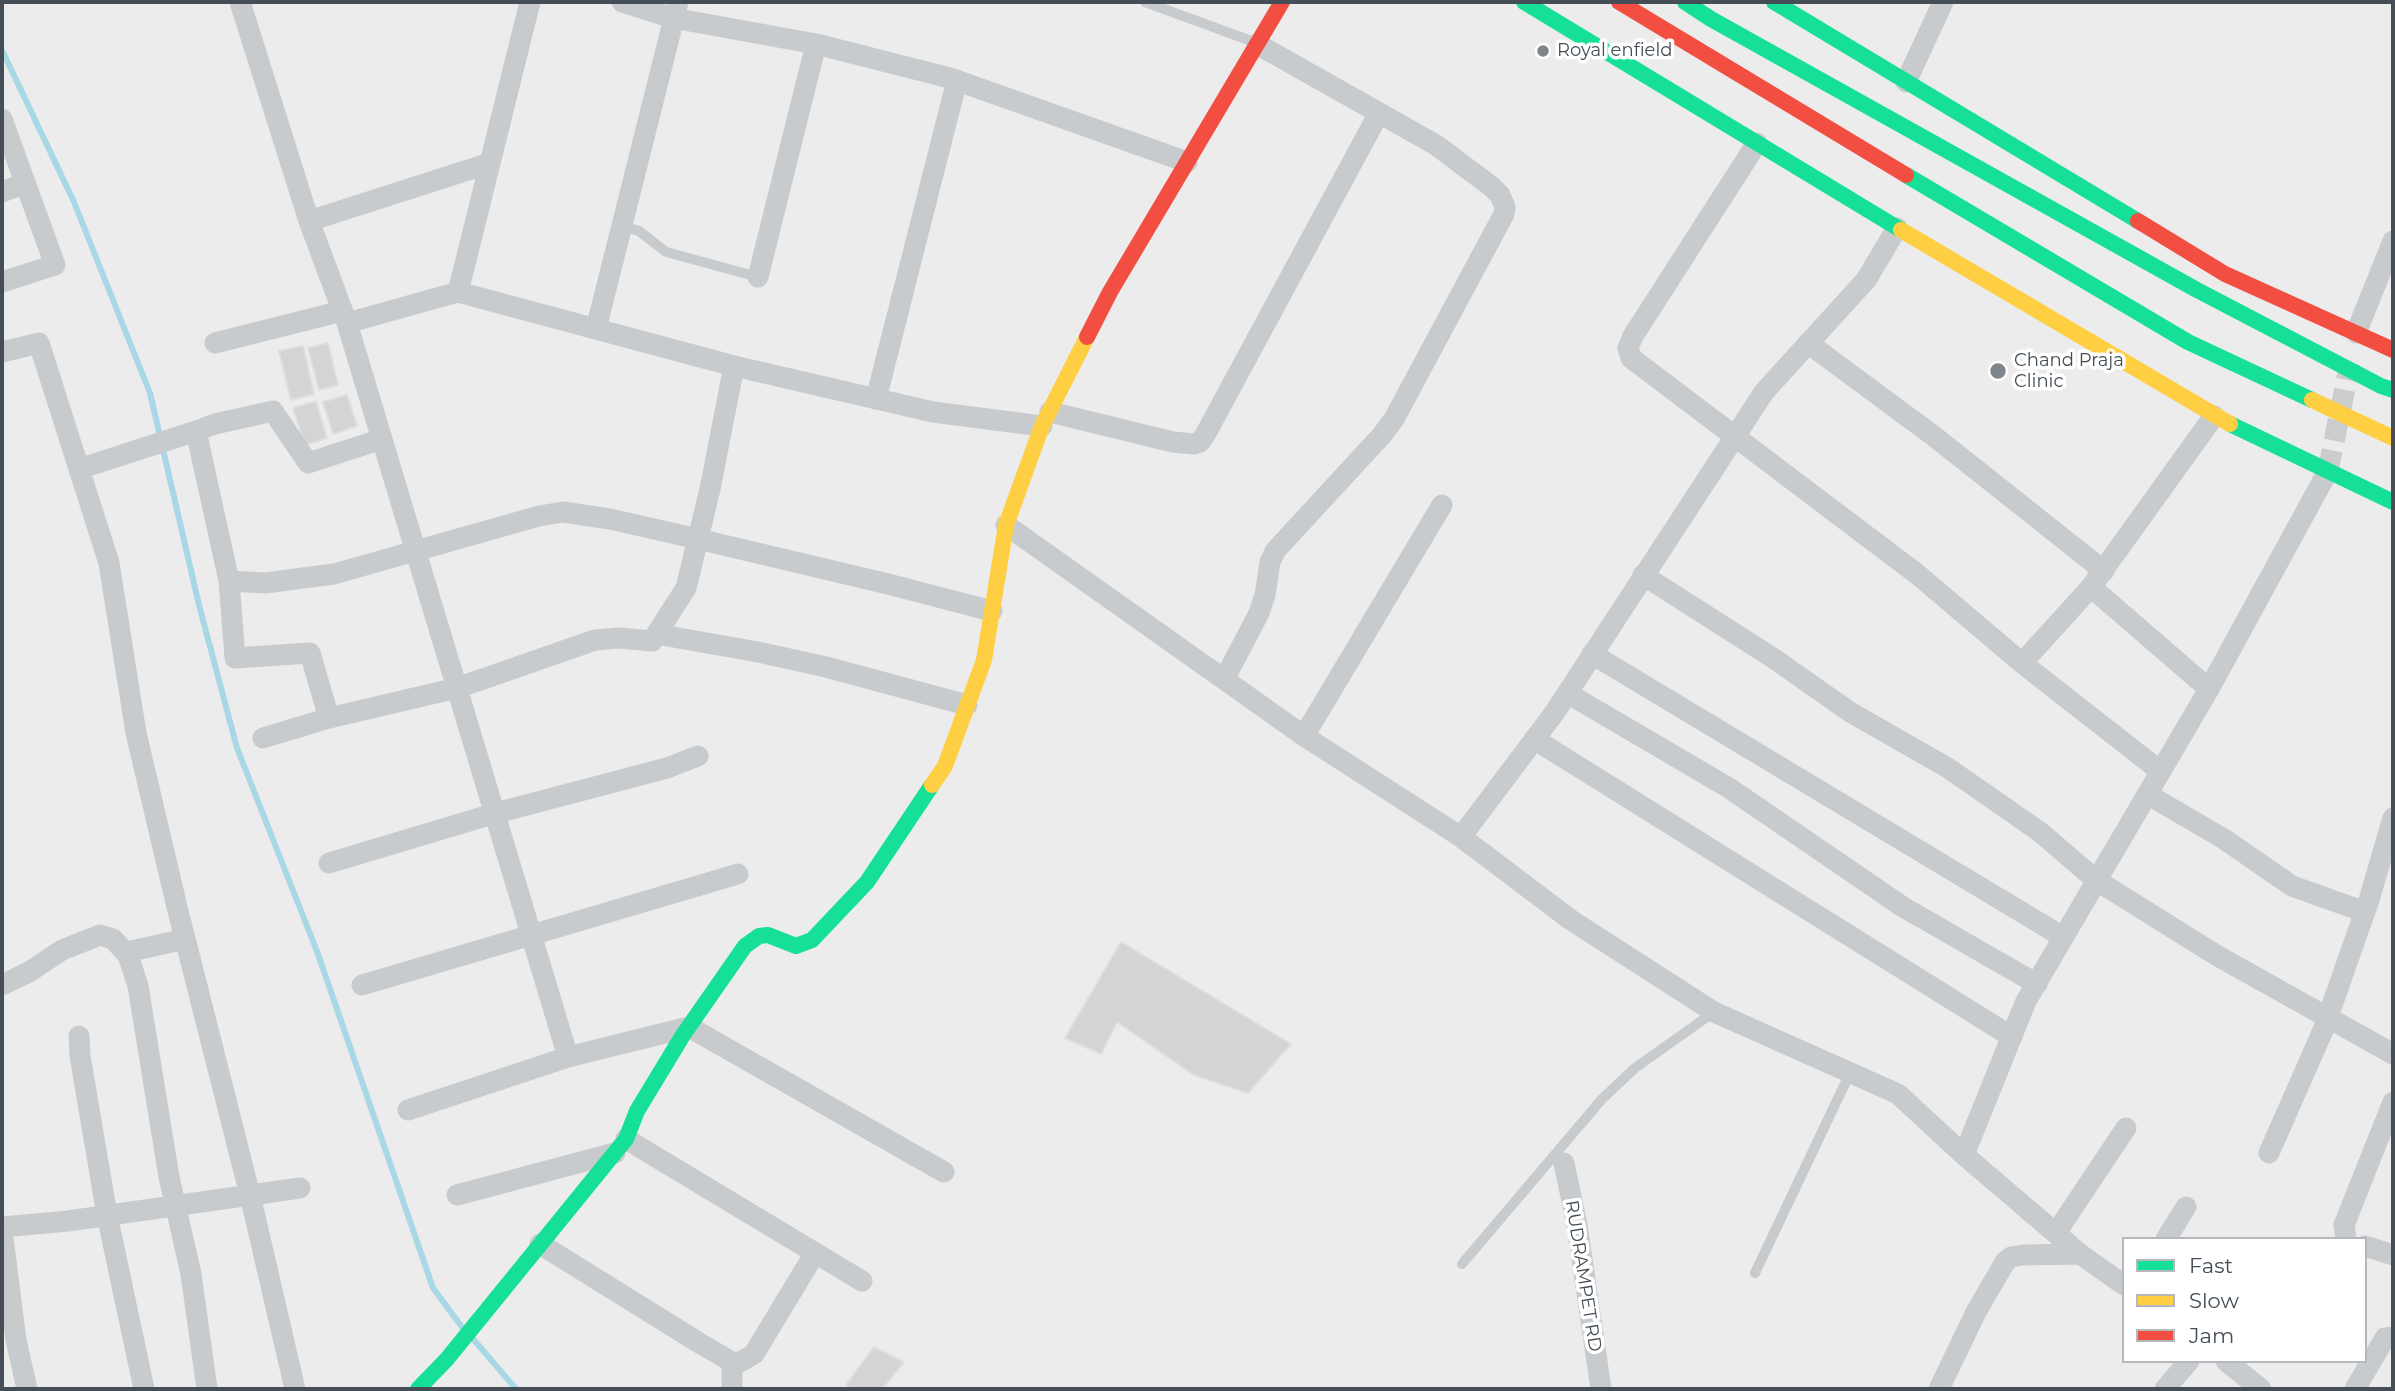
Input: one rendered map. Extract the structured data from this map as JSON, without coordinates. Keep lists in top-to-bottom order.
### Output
{
  "streets": {
    "street": ["RUDRAMPET RD"]
  },
  "places": ["Royal enfield", "Chand Praja Clinic"],
  "legend": ["Fast", "Slow", "Jam"]
}
